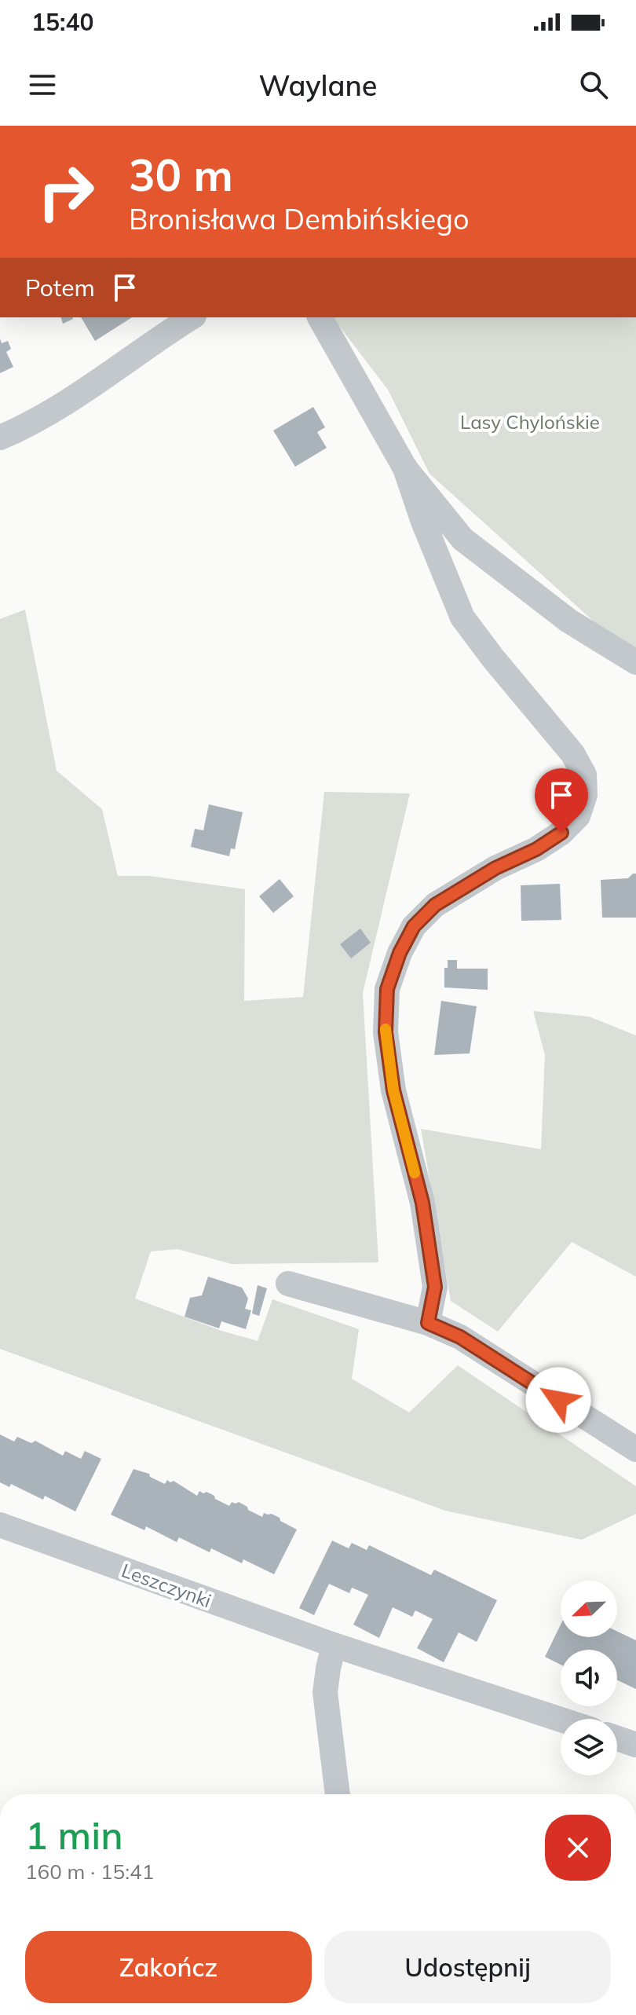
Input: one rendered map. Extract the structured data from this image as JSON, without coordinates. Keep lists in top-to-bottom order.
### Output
{
  "streets": {
    "street": ["Leszczynki"]
  },
  "parks": ["Lasy Chylońskie"],
  "north": "bottom left",
  "page": {
    "status": "15:40",
    "header": "Waylane",
    "turn": ["30 m", "Bronisława Dembińskiego"],
    "then": "Potem",
    "heading": ["1 min", "160 m · 15:41"],
    "buttons": ["Zakończ", "Udostępnij"]
  }
}
